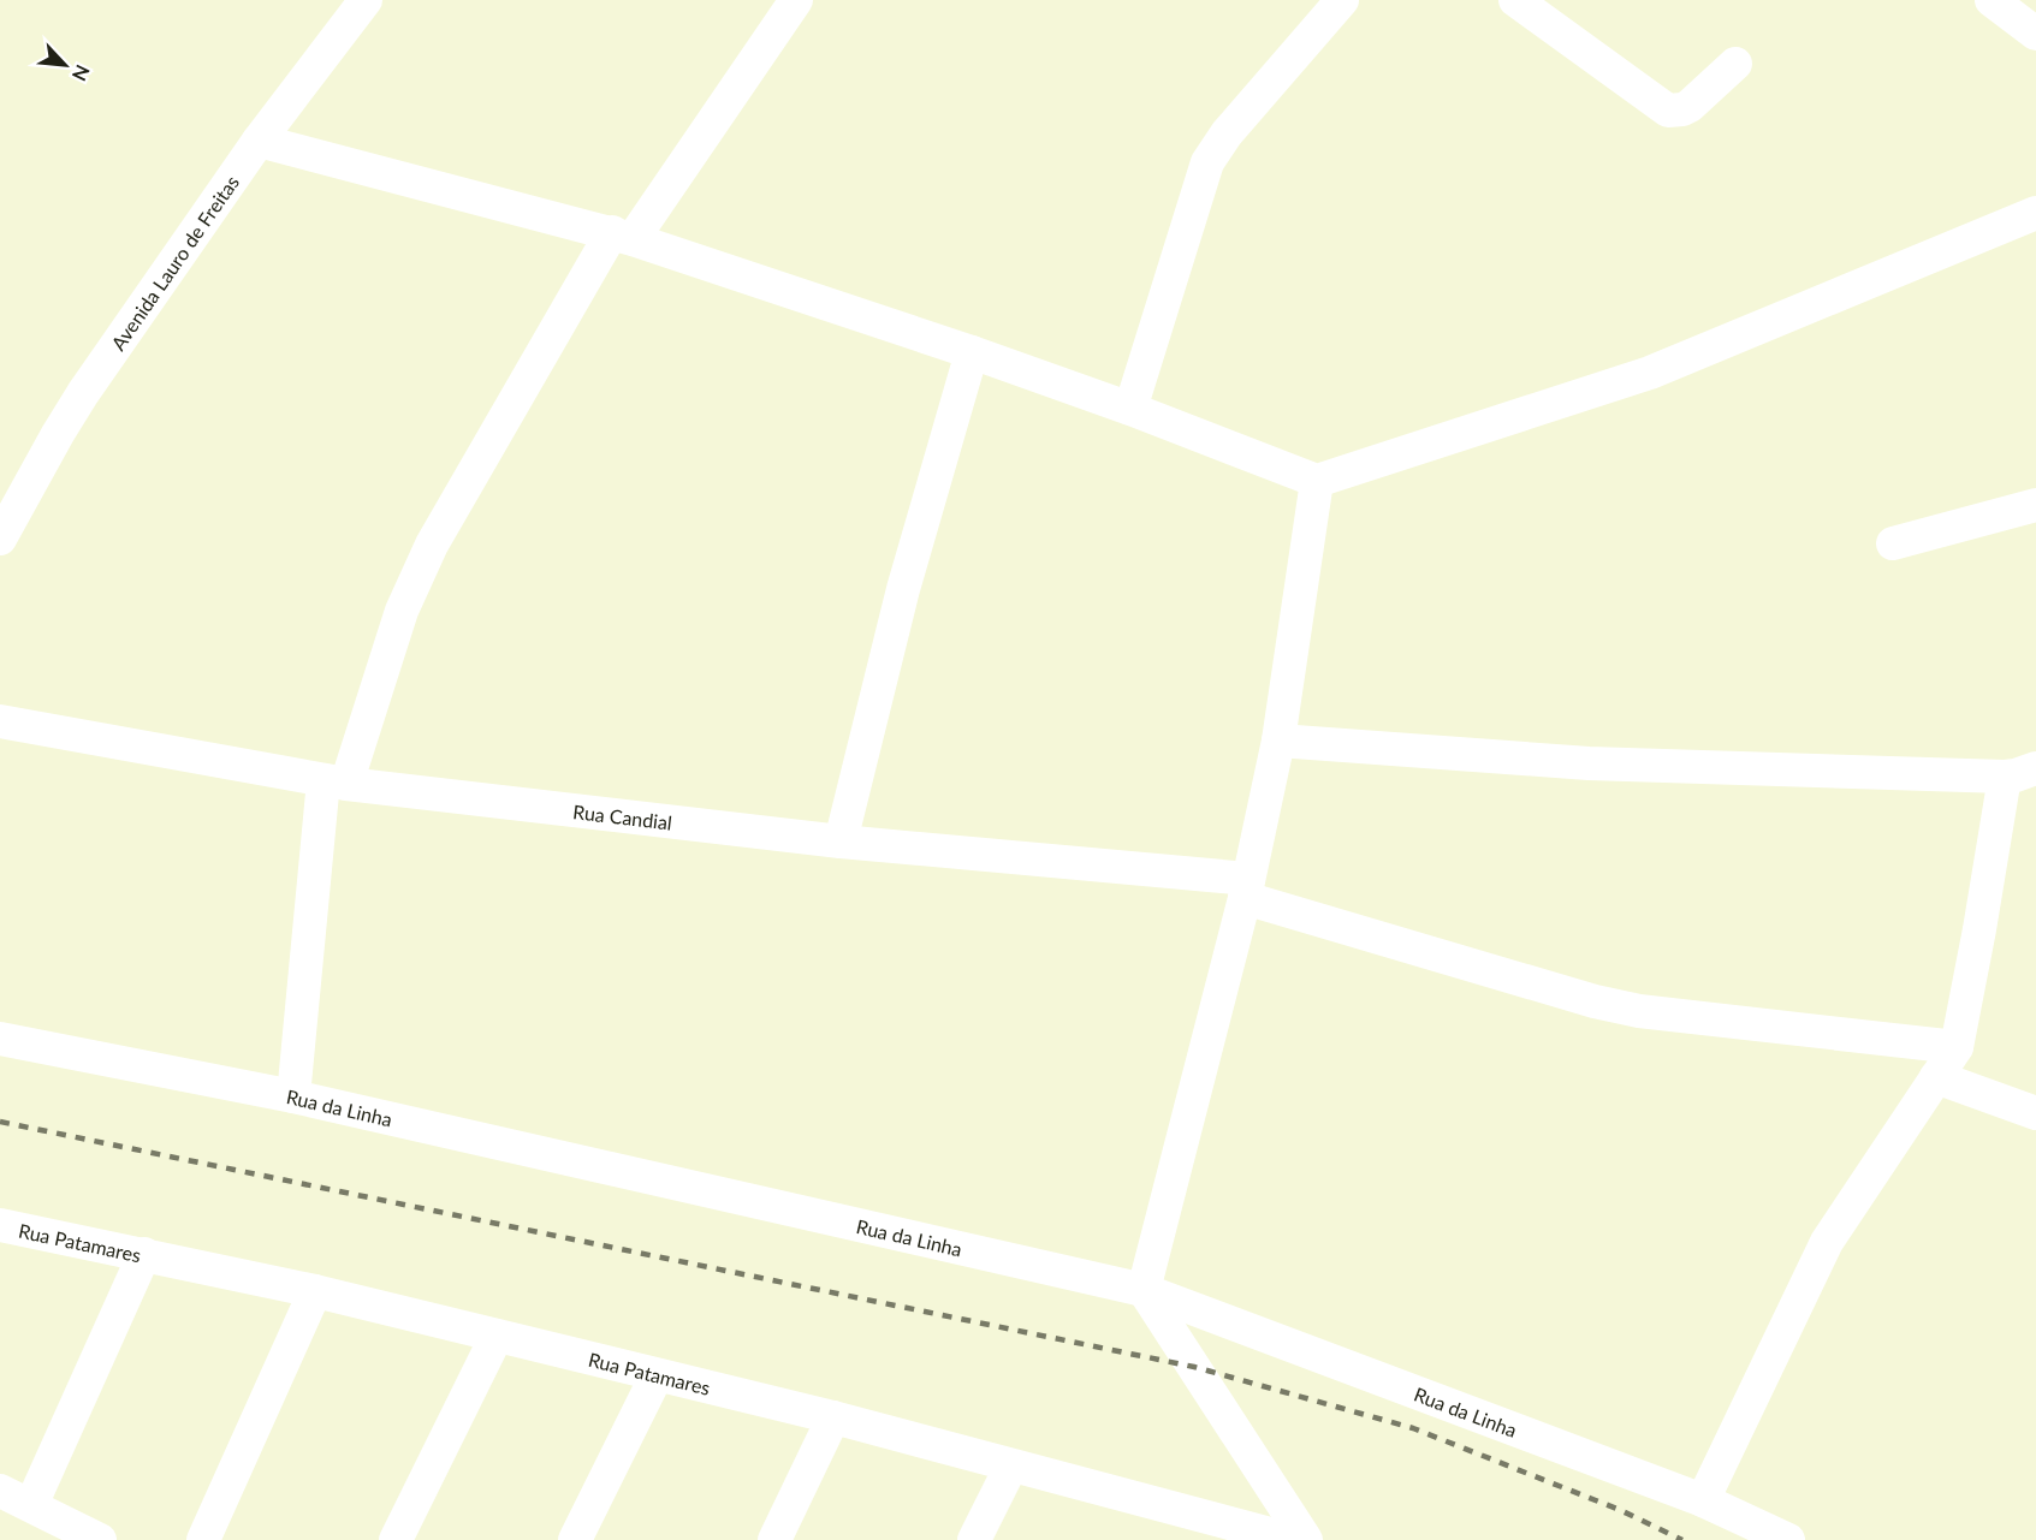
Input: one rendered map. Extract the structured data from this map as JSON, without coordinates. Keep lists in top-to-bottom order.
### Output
{
  "streets": {
    "street": [
      "Avenida Lauro de Freitas",
      "Rua Candial",
      "Rua da Linha",
      "Rua Patamares"
    ]
  },
  "north": "bottom right"
}
